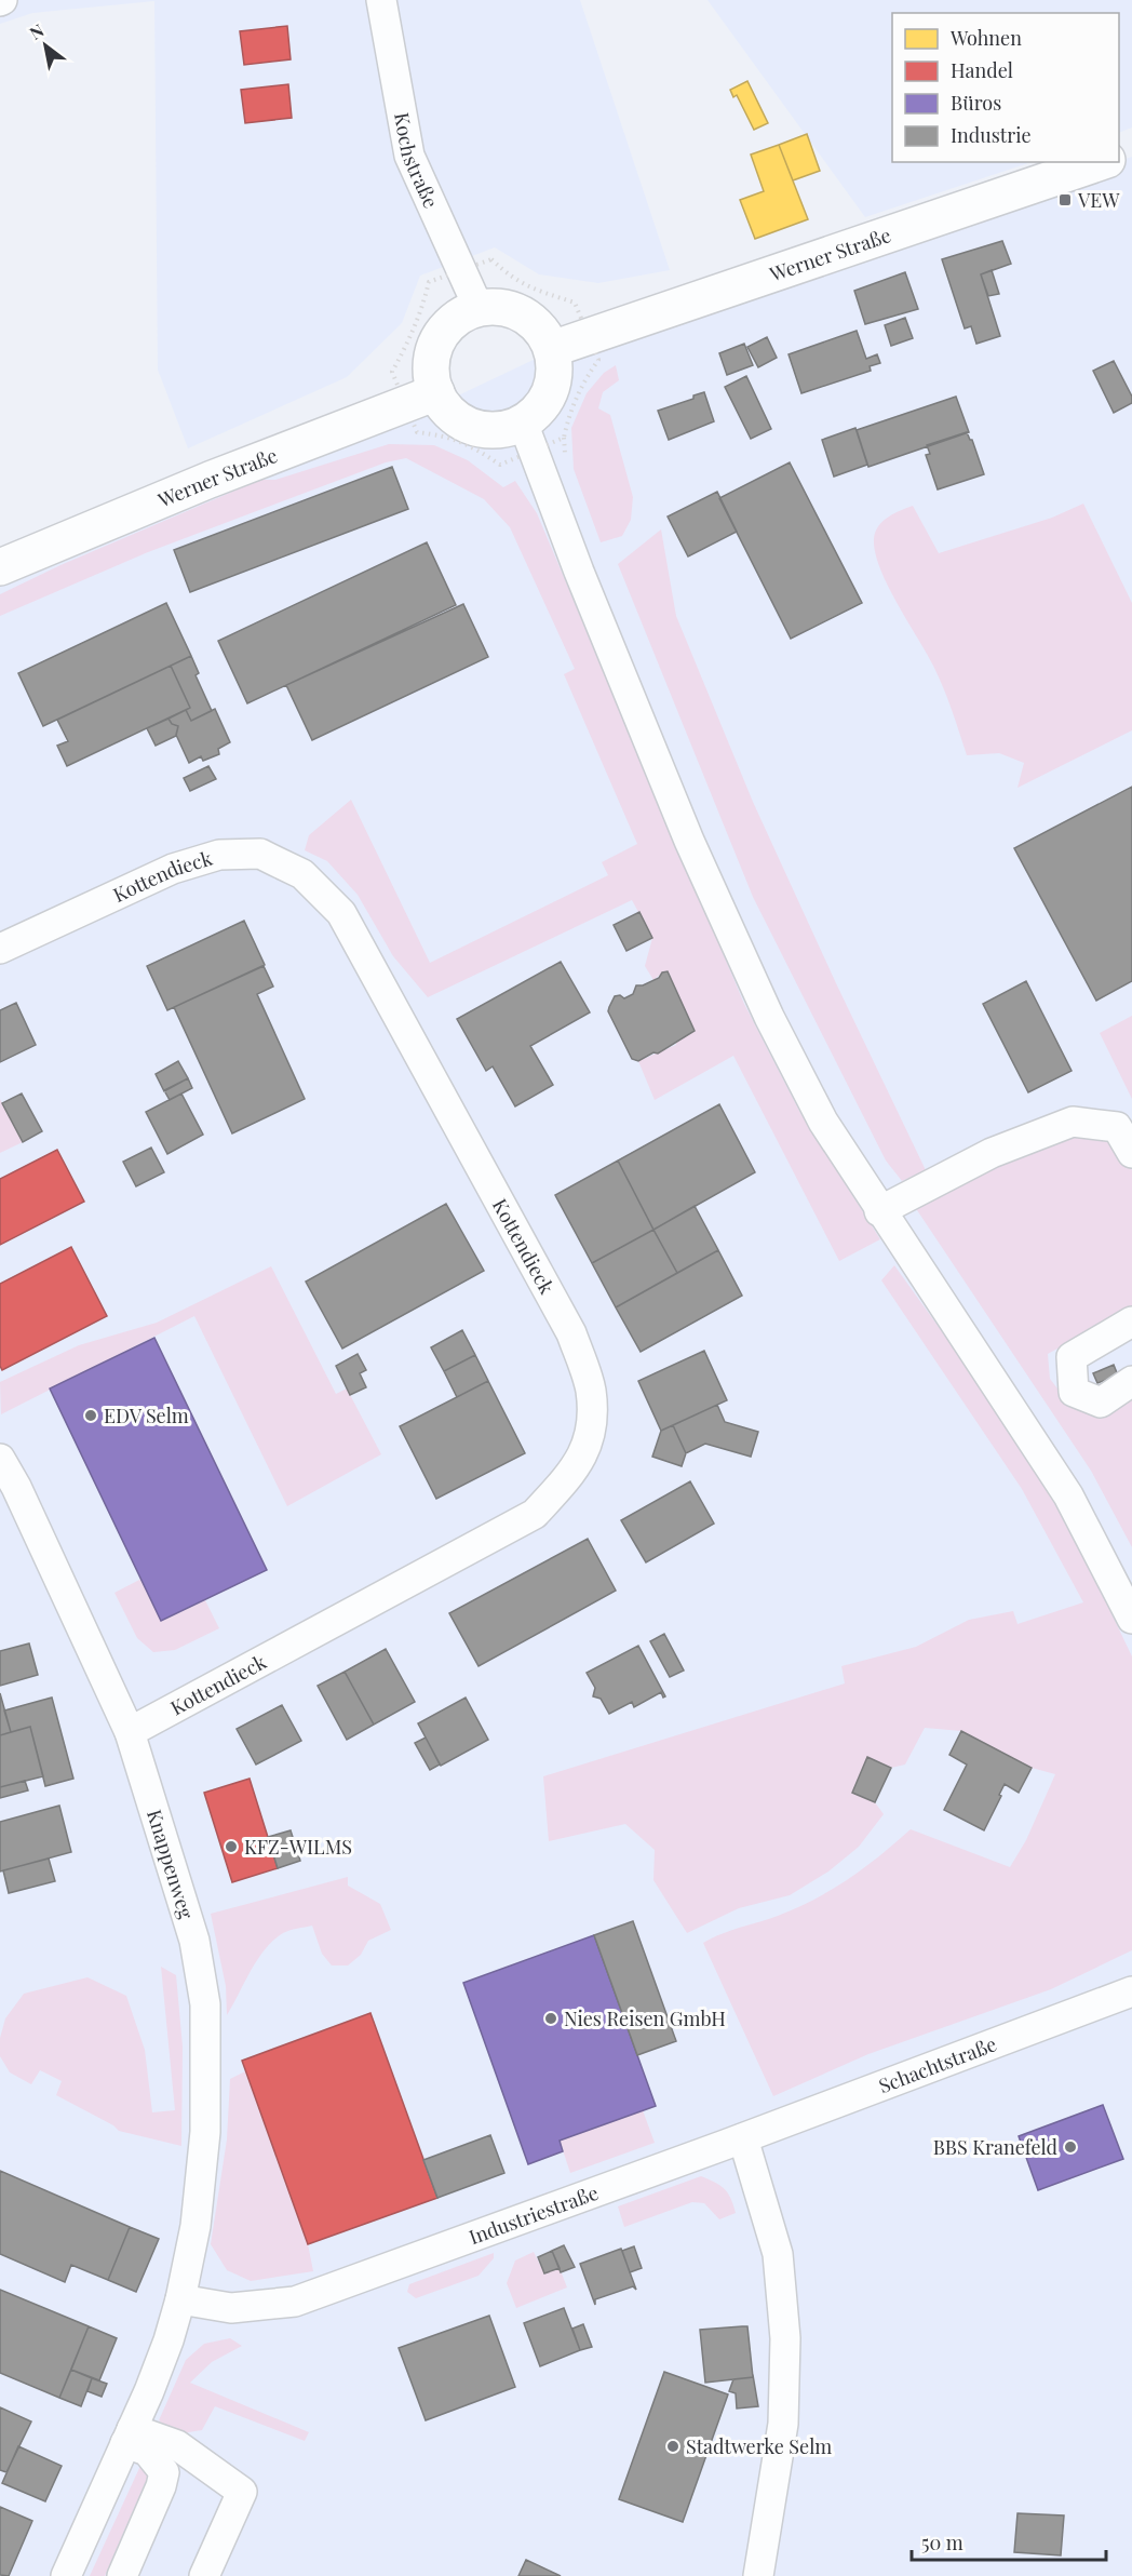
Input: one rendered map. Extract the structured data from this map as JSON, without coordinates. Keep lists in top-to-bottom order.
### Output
{
  "streets": {
    "main road": ["Werner Straße"],
    "street": [
      "Kochstraße",
      "Kottendieck",
      "Knappenweg",
      "Schachtstraße",
      "Industriestraße"
    ]
  },
  "crossings": [
    ["Kochstraße", "Werner Straße"],
    ["Kottendieck", "Knappenweg"],
    ["Knappenweg", "Industriestraße"],
    ["Schachtstraße", "Industriestraße"]
  ],
  "places": {
    "transit": ["VEW"],
    "other": [
      "EDV Selm",
      "KFZ-WILMS",
      "Nies Reisen GmbH",
      "BBS Kranefeld",
      "Stadtwerke Selm"
    ]
  },
  "legend": [
    "Wohnen",
    "Handel",
    "Büros",
    "Industrie"
  ],
  "scale_bar": "50 m",
  "north": "top left"
}
